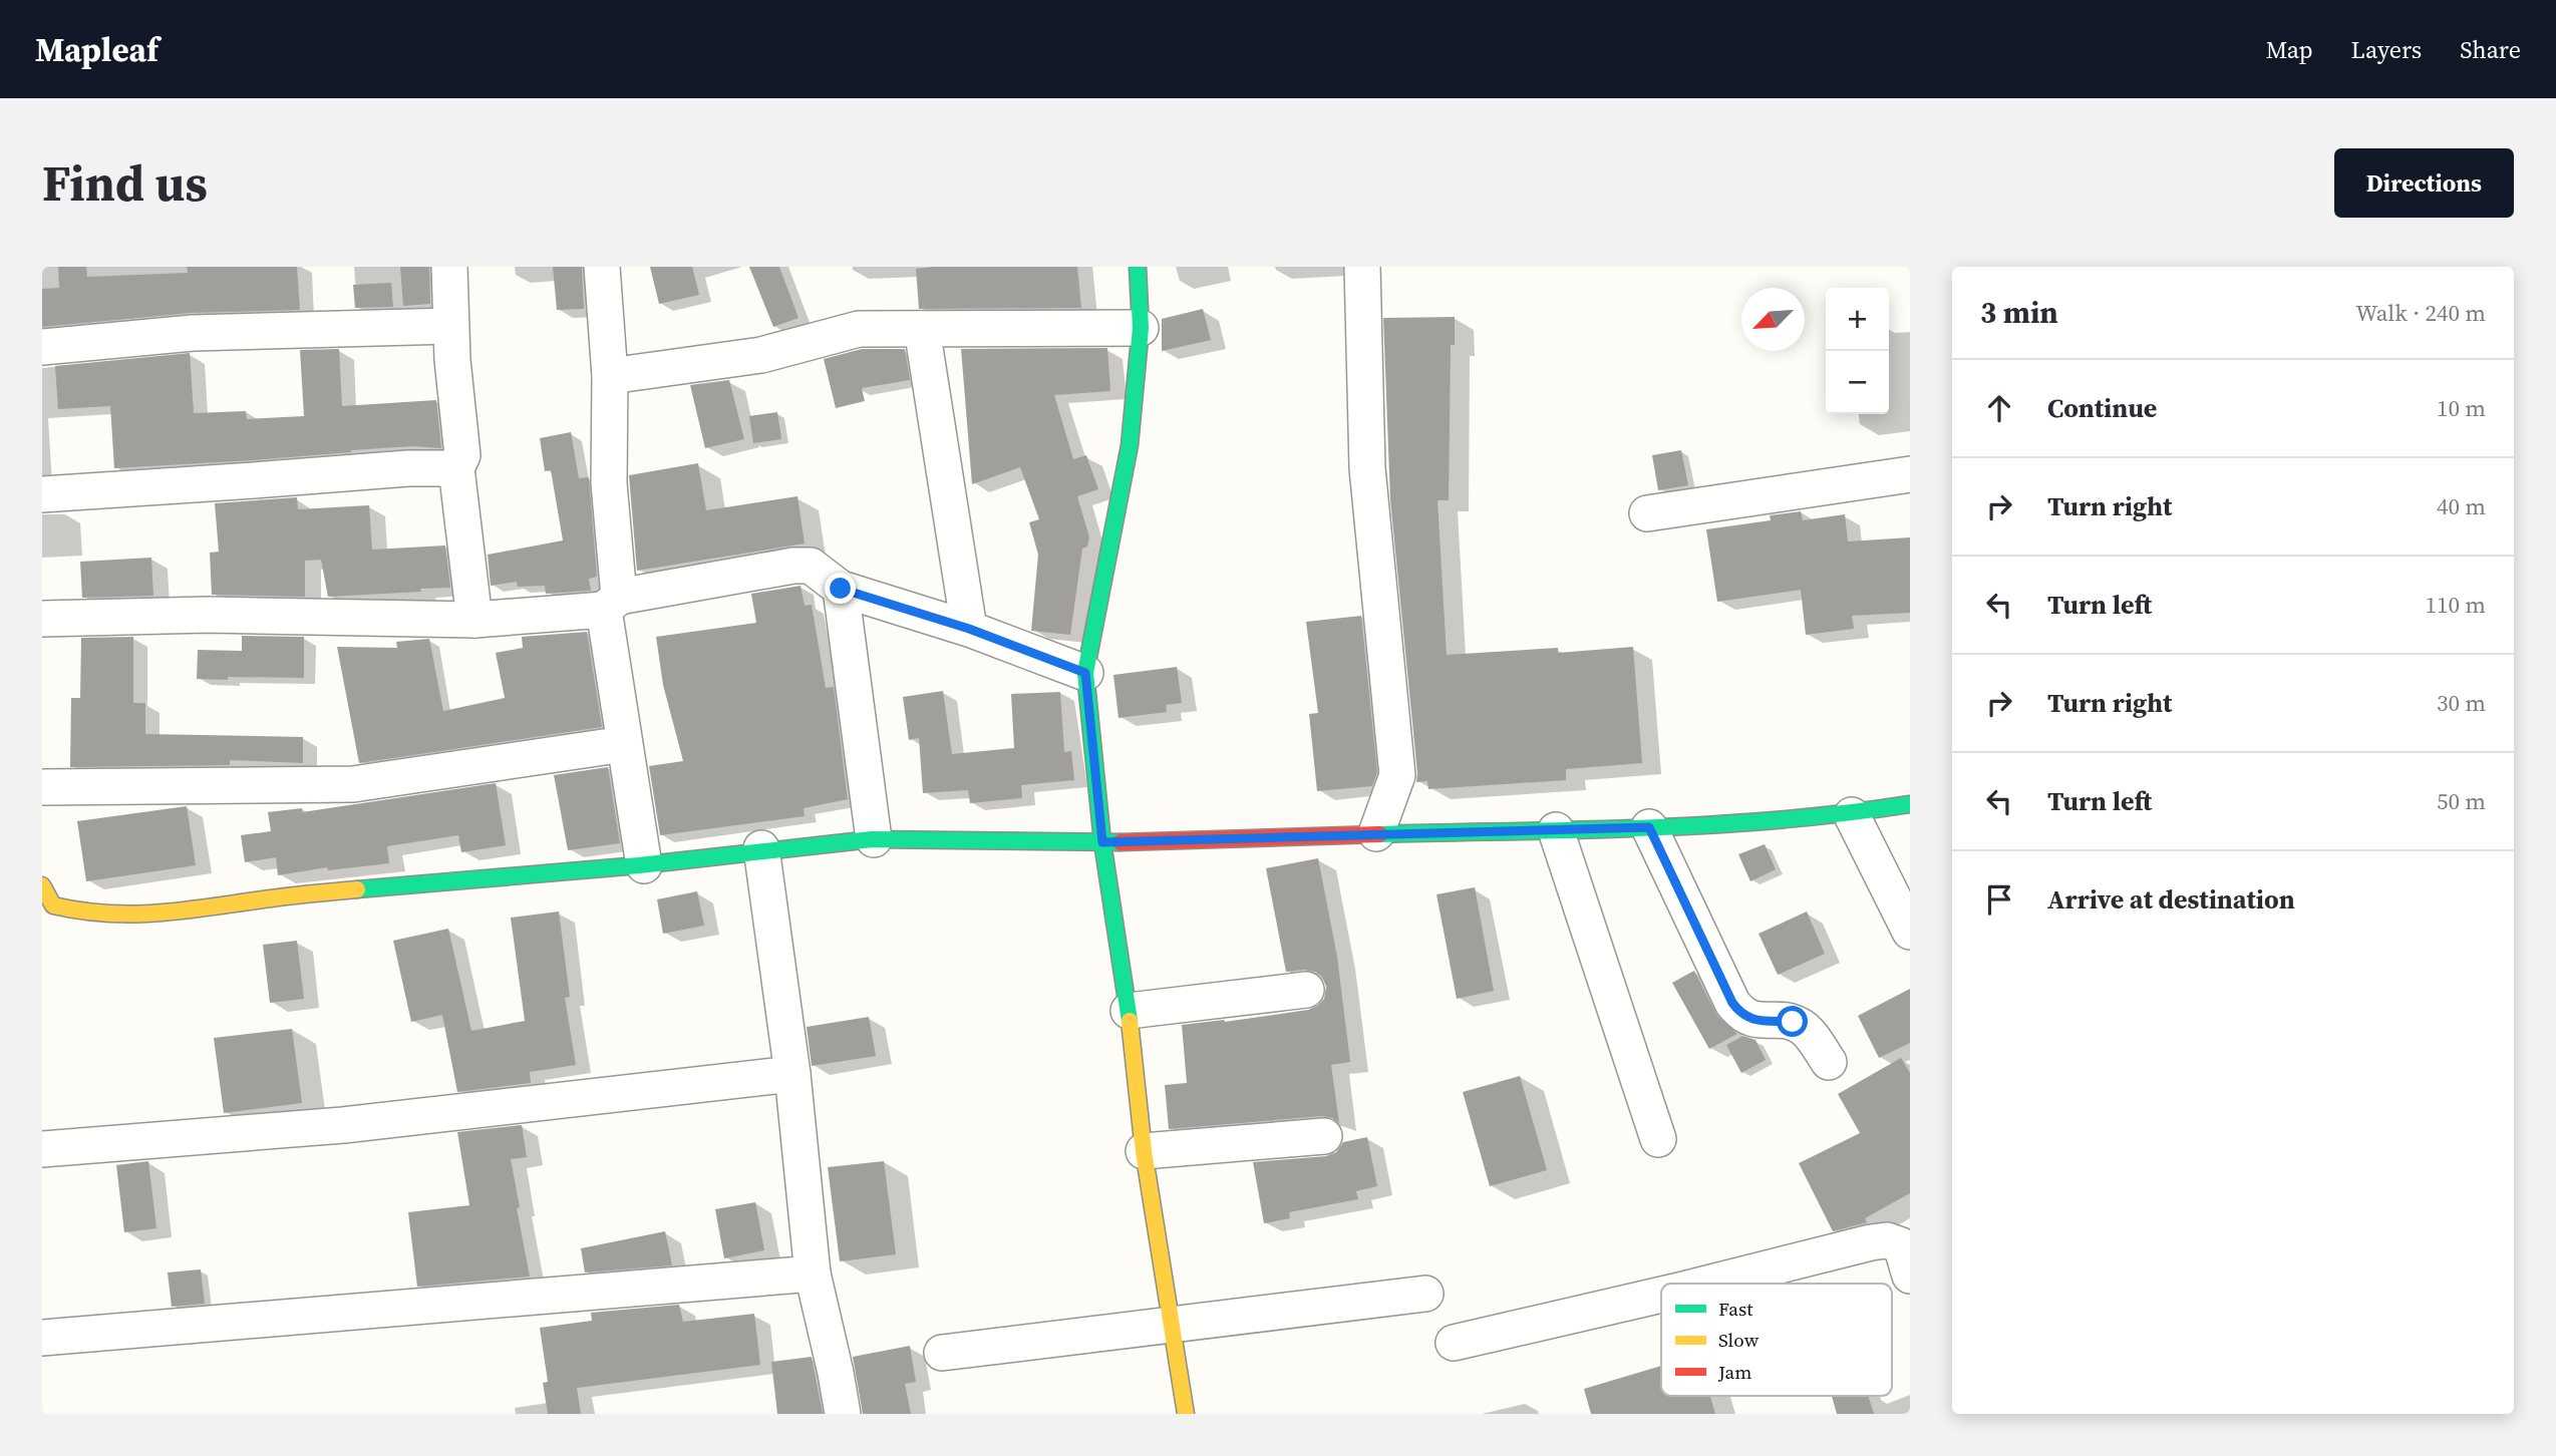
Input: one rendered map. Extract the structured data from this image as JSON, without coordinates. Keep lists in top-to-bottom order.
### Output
{
  "legend": ["Fast", "Slow", "Jam"],
  "north": "bottom left",
  "page": {
    "header": "Mapleaf",
    "nav": ["Map", "Layers", "Share"],
    "buttons": "Directions",
    "title": "Find us",
    "heading": ["3 min", "Walk · 240 m"],
    "map_buttons": ["+", "−"],
    "list": [
      ["Continue", "10 m"],
      ["Turn right", "40 m"],
      ["Turn left", "110 m"],
      ["Turn right", "30 m"],
      ["Turn left", "50 m"],
      "Arrive at destination"
    ]
  }
}
